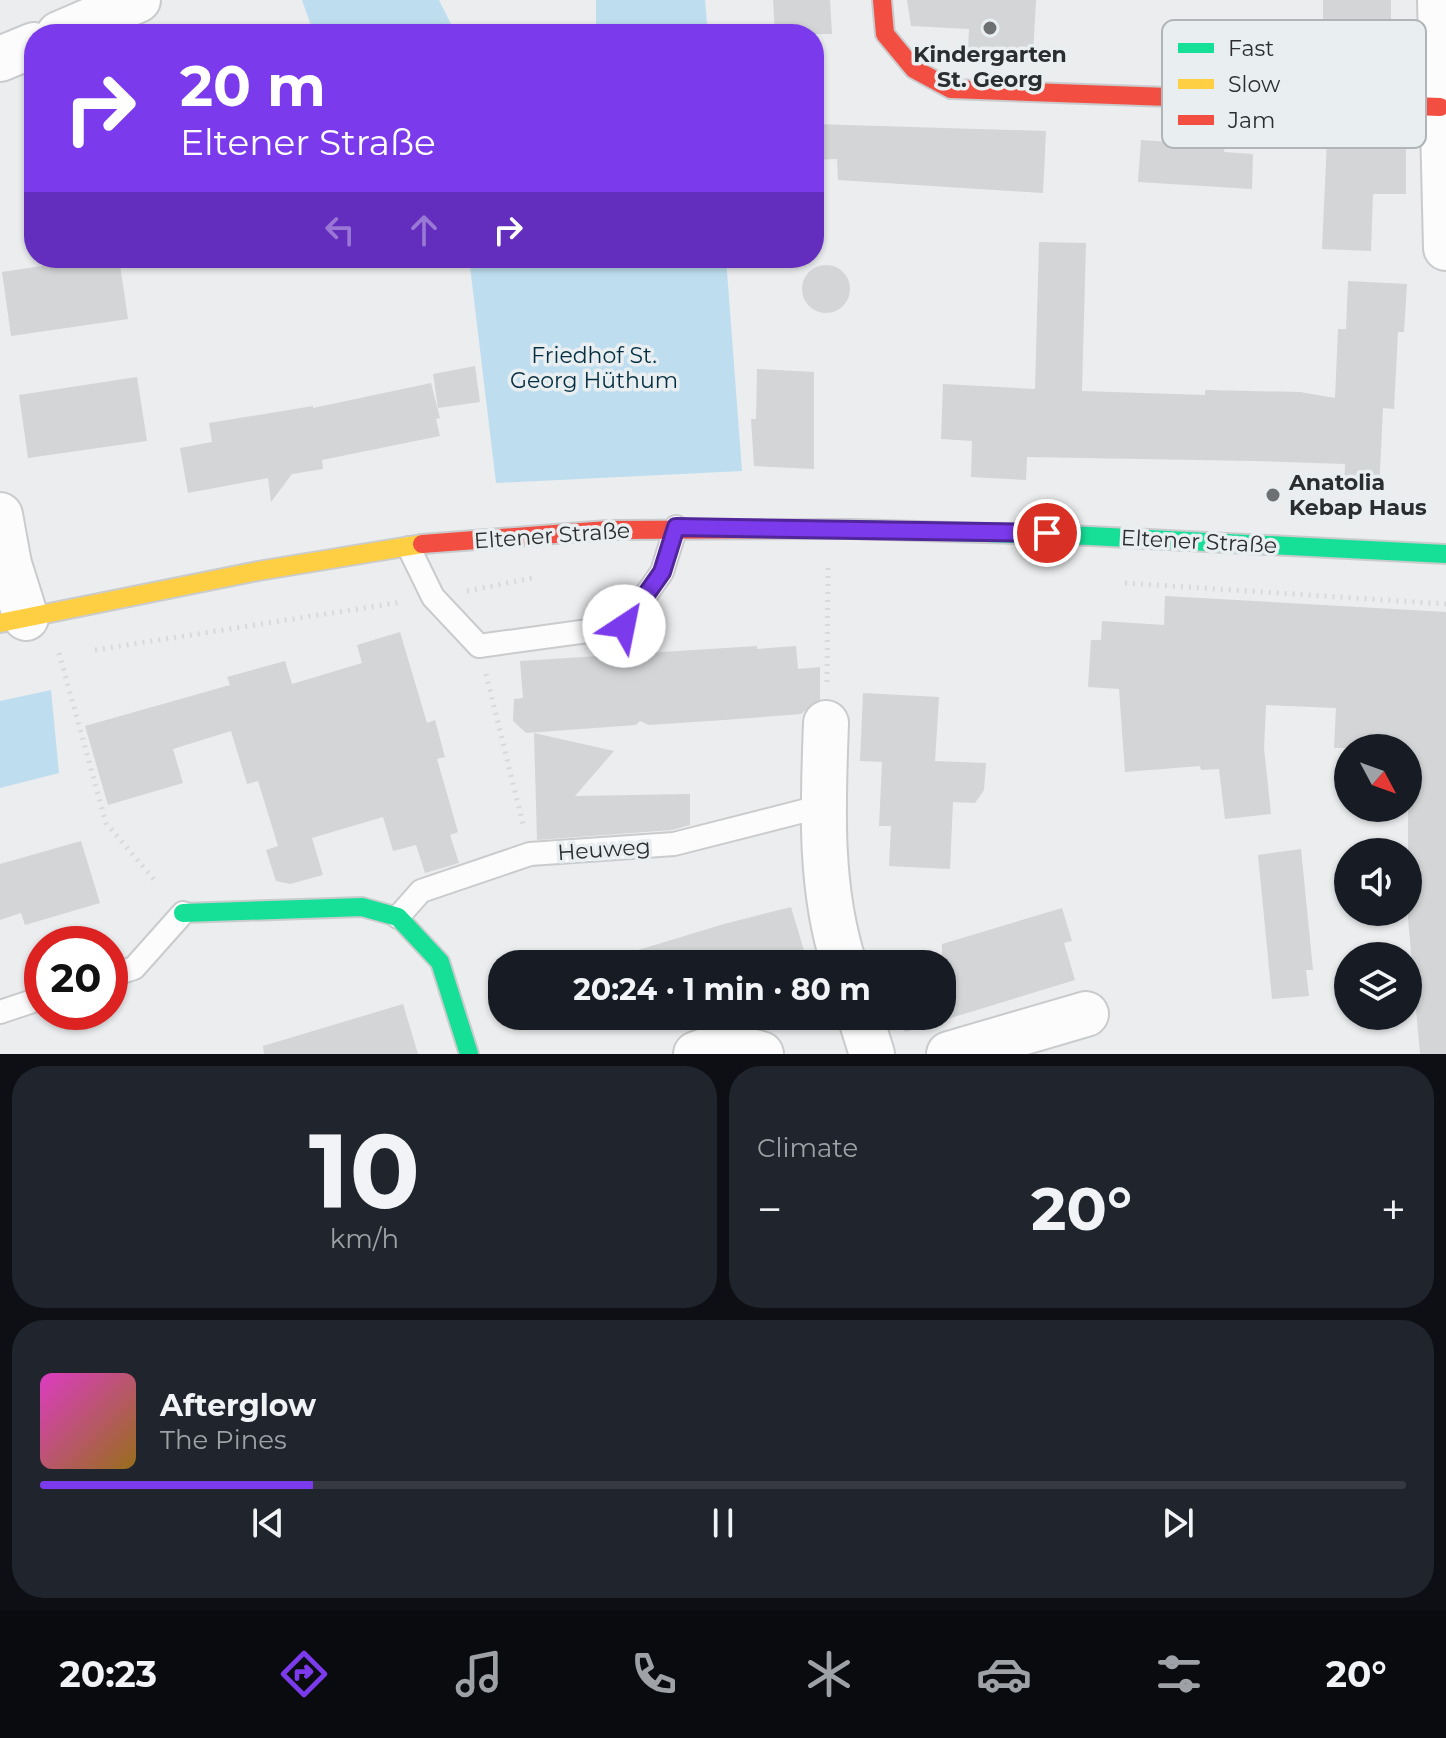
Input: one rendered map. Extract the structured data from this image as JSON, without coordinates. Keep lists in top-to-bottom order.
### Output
{
  "streets": {
    "main road": ["Eltener Straße"],
    "lane": ["Heuweg"]
  },
  "parks": ["Friedhof St. Georg Hüthum"],
  "places": ["Kindergarten St. Georg", "Anatolia Kebap Haus"],
  "legend": ["Fast", "Slow", "Jam"],
  "north": "bottom right",
  "page": {
    "turn": ["20 m", "Eltener Straße"],
    "limit": "20",
    "trip": "20:24 · 1 min · 80 m",
    "tile": [
      ["10", "km/h"],
      "Climate"
    ],
    "heat": ["−", "20°", "+"],
    "song": ["Afterglow", "The Pines"],
    "tabs": ["20:23", "20°"]
  }
}
